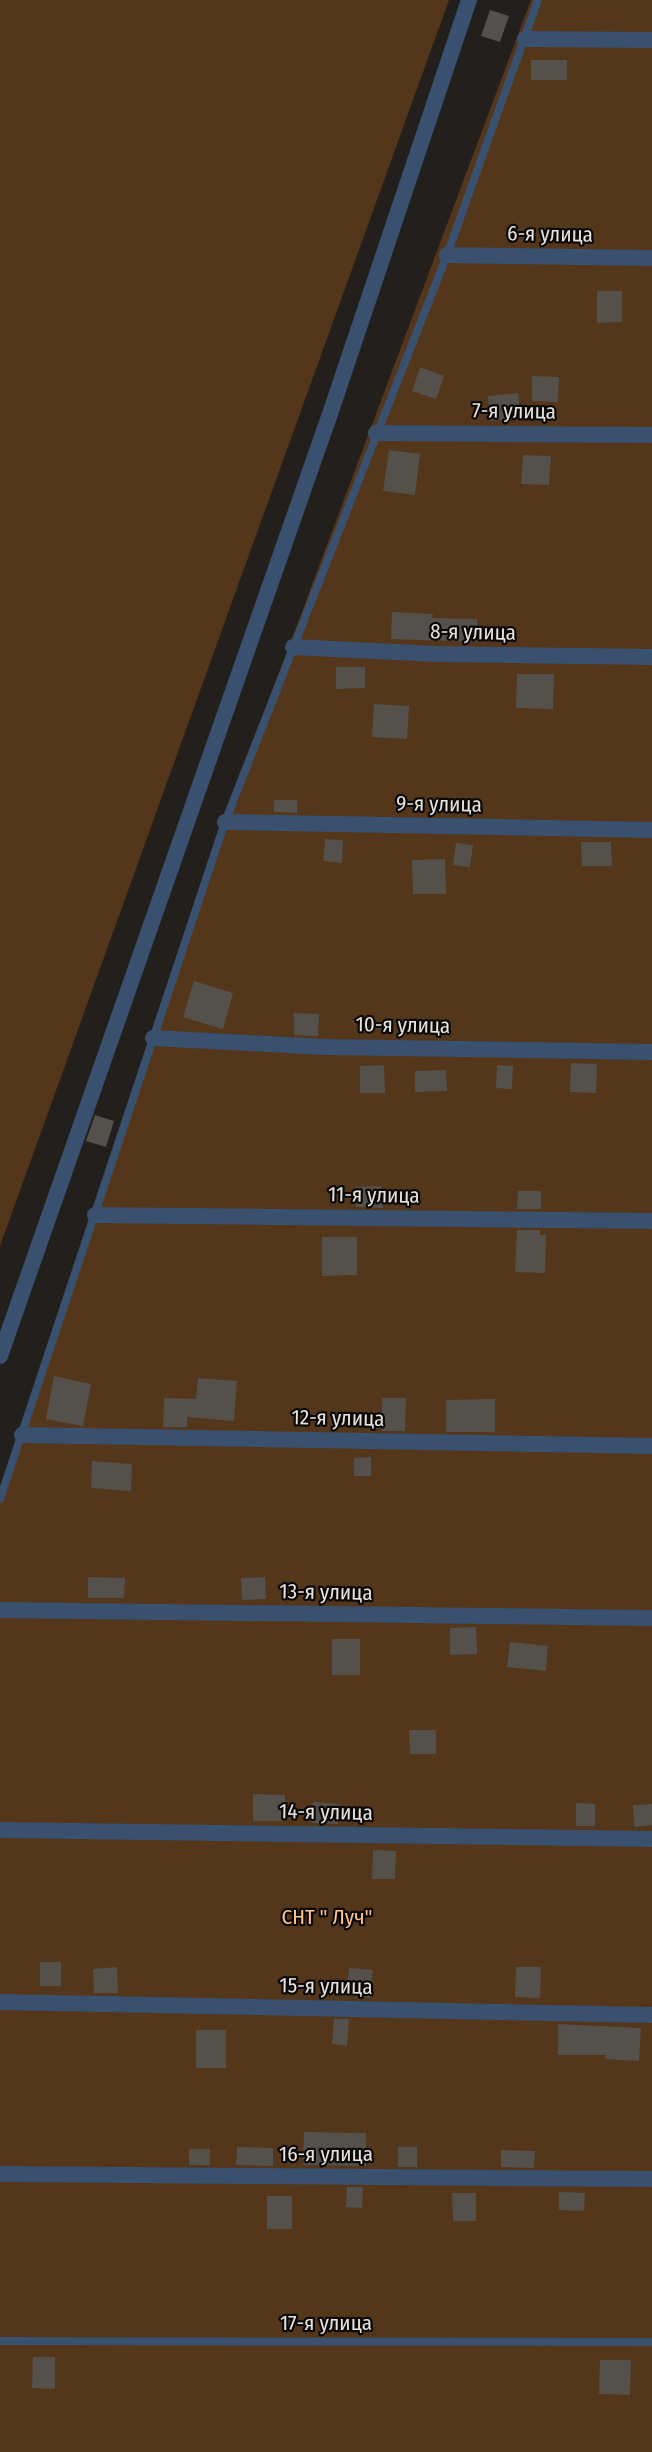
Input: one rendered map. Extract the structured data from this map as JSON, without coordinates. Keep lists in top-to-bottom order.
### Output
{
  "streets": {
    "street": [
      "6-я улица",
      "7-я улица",
      "8-я улица",
      "9-я улица",
      "10-я улица",
      "11-я улица",
      "12-я улица",
      "13-я улица",
      "14-я улица",
      "15-я улица",
      "16-я улица"
    ],
    "lane": ["17-я улица"]
  },
  "parks": ["СНТ \" Луч\""]
}
